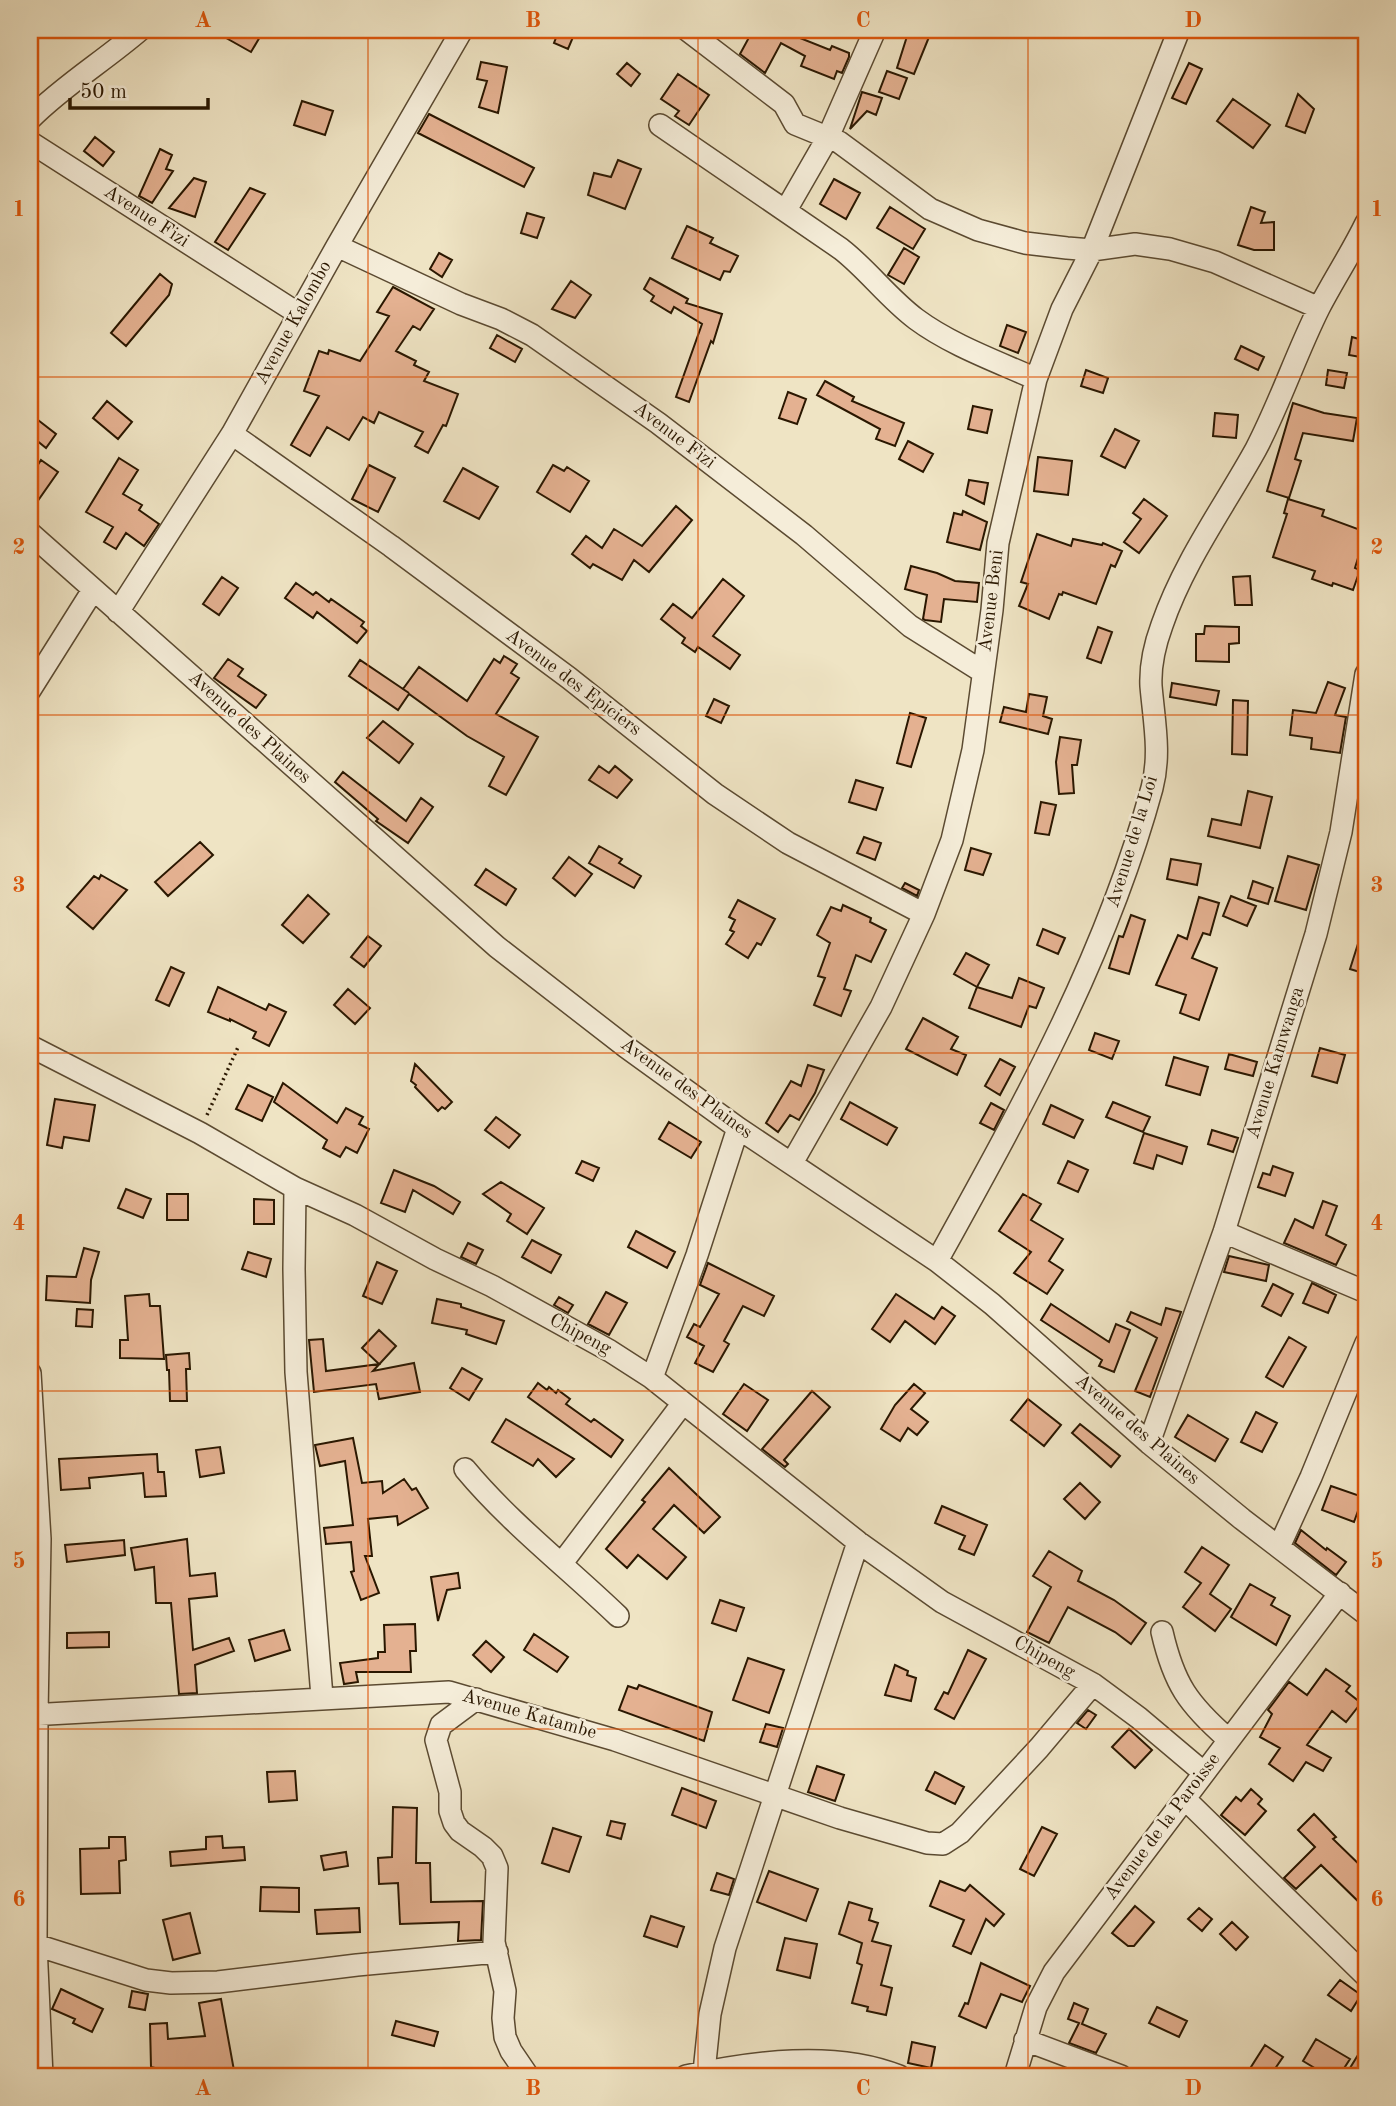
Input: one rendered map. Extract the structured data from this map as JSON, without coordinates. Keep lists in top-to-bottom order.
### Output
{
  "streets": {
    "street": [
      "Avenue Fizi",
      "Avenue Kalombo",
      "Avenue Beni",
      "Avenue des Epiciers",
      "Avenue des Plaines",
      "Avenue de la Loi",
      "Avenue Kamwanga",
      "Chipeng",
      "Avenue Katambe",
      "Avenue de la Paroisse"
    ]
  },
  "crossings": [
    ["Avenue Fizi", "Avenue Kalombo"],
    ["Avenue Fizi", "Avenue Beni"],
    ["Avenue Kalombo", "Avenue des Epiciers"],
    ["Avenue Kalombo", "Avenue des Plaines"],
    ["Avenue Beni", "Avenue des Epiciers"],
    ["Avenue Beni", "Avenue des Plaines"],
    ["Avenue des Plaines", "Avenue de la Loi"],
    ["Avenue des Plaines", "Avenue Kamwanga"],
    ["Avenue des Plaines", "Avenue de la Paroisse"],
    ["Chipeng", "Avenue Katambe"],
    ["Chipeng", "Avenue de la Paroisse"]
  ],
  "scale_bar": "50 m",
  "grid": {
    "columns": [
      "A",
      "B",
      "C",
      "D"
    ],
    "rows": [
      "1",
      "2",
      "3",
      "4",
      "5",
      "6"
    ]
  }
}
